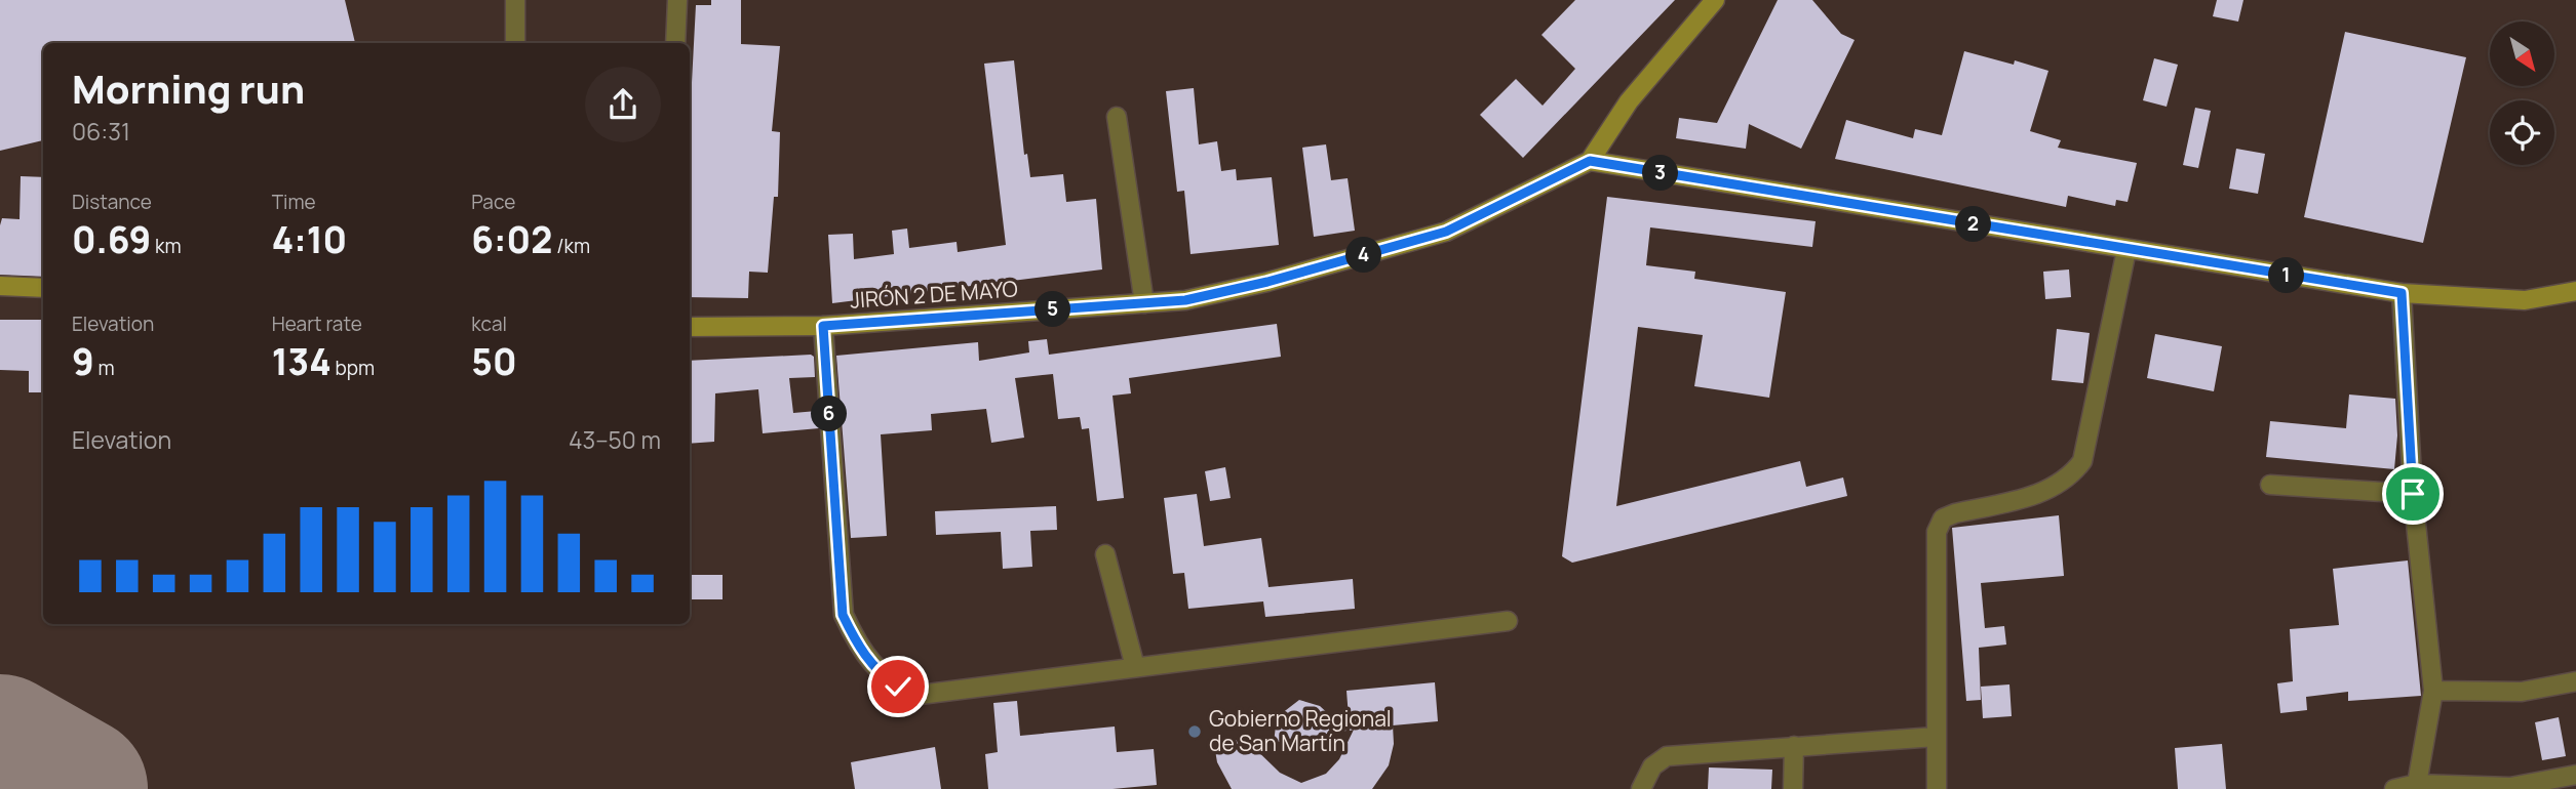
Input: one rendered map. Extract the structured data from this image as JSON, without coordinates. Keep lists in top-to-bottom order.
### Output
{
  "streets": {
    "main road": ["JIRÓN 2 DE MAYO"]
  },
  "places": ["Gobierno Regional de San Martín"],
  "north": "bottom right",
  "page": {
    "heading": ["Morning run", "06:31"],
    "pins": [
      "3",
      "2",
      "4",
      "1",
      "5",
      "6"
    ],
    "stats": [
      ["Distance", "0.69 km"],
      ["Time", "4:10"],
      ["Pace", "6:02 /km"],
      ["Elevation", "9 m"],
      ["Heart rate", "134 bpm"],
      ["kcal", "50"]
    ],
    "chart": ["Elevation", "43–50 m"]
  }
}
